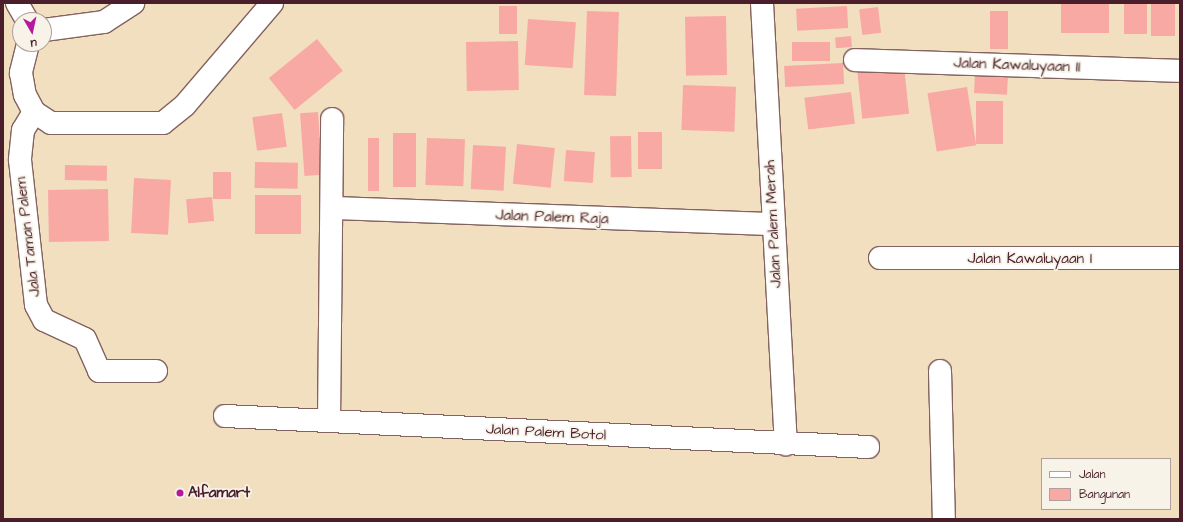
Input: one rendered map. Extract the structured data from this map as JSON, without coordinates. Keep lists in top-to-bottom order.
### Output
{
  "streets": {
    "street": [
      "Jalan Kawaluyaan II",
      "Jalan Palem Raja",
      "Jalan Palem Merah",
      "Jala Taman Palem",
      "Jalan Kawaluyaan I",
      "Jalan Palem Botol"
    ]
  },
  "crossings": [
    ["Jalan Palem Raja", "Jalan Palem Merah"],
    ["Jalan Palem Merah", "Jalan Palem Botol"]
  ],
  "places": ["Alfamart"],
  "legend": ["Jalan", "Bangunan"],
  "north": "bottom"
}
